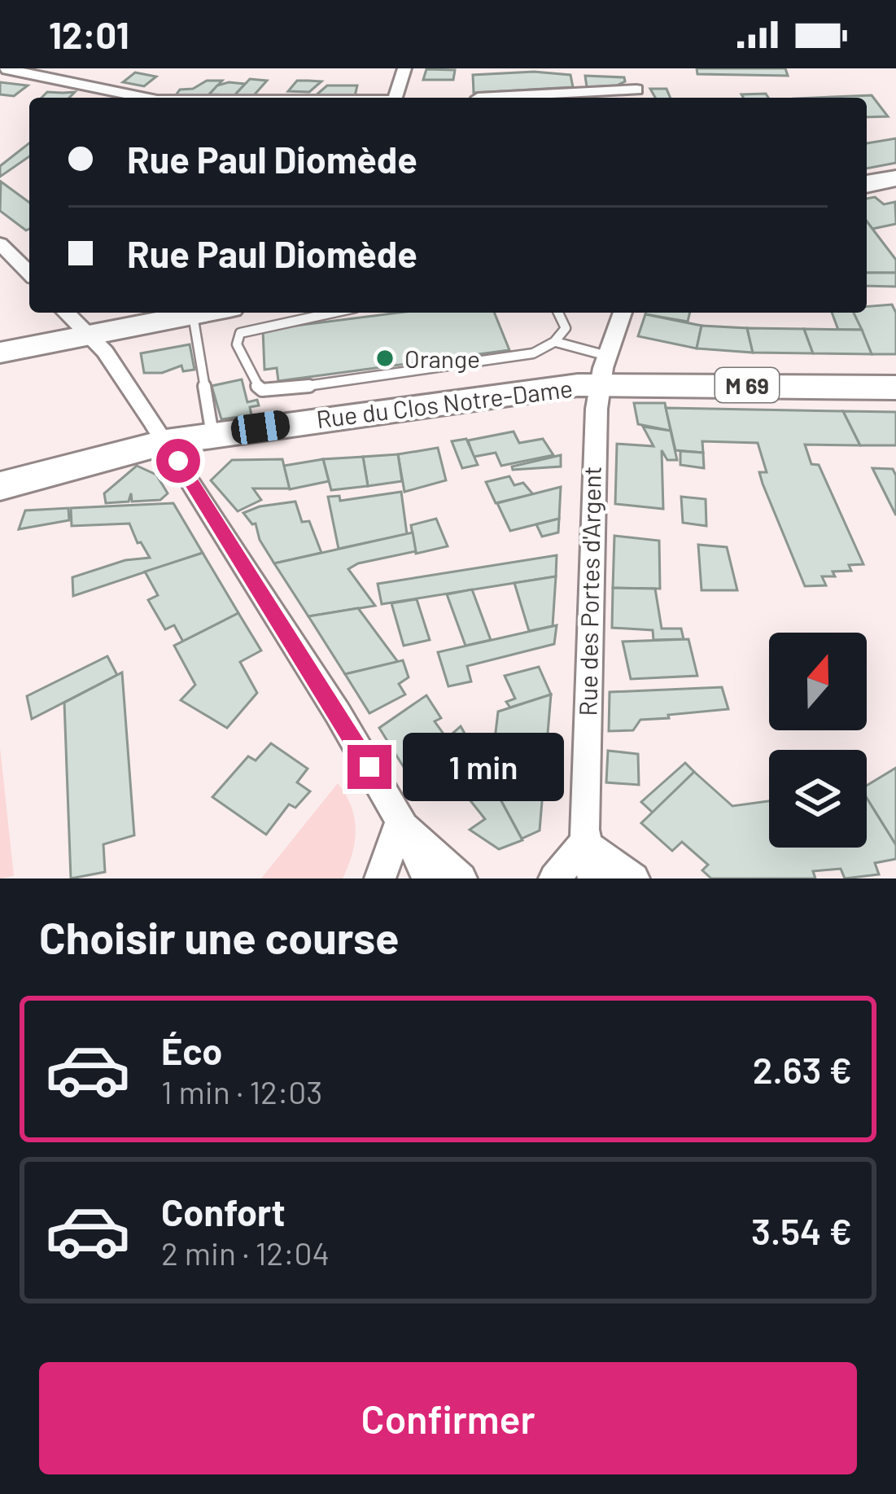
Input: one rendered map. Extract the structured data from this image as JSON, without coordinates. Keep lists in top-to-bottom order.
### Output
{
  "streets": {
    "main road": ["M 69", "Rue du Clos Notre-Dame"],
    "street": ["Rue des Portes d'Argent"]
  },
  "crossings": [
    ["Rue du Clos Notre-Dame", "Rue des Portes d'Argent"]
  ],
  "places": ["Orange"],
  "north": "top",
  "page": {
    "status": "12:01",
    "banner": ["Rue Paul Diomède", "Rue Paul Diomède"],
    "bubble": "1 min",
    "heading": "Choisir une course",
    "list": [
      {
        "name": "Éco",
        "note": "1 min · 12:03",
        "value": "2.63 €"
      },
      {
        "name": "Confort",
        "note": "2 min · 12:04",
        "value": "3.54 €"
      }
    ],
    "buttons": "Confirmer"
  }
}
